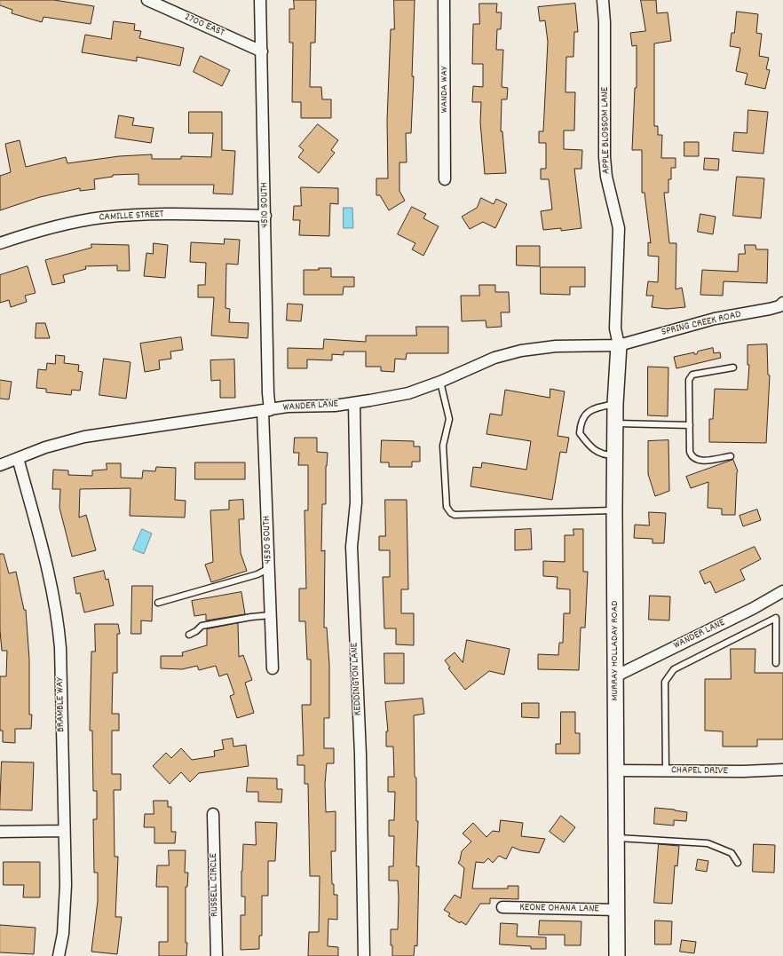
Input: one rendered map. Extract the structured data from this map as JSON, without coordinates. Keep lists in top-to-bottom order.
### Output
{
  "streets": {
    "street": [
      "2700 EAST",
      "WANDA WAY",
      "APPLE BLOSSOM LANE",
      "4510 SOUTH",
      "CAMILLE STREET",
      "SPRING CREEK ROAD",
      "WANDER LANE",
      "4530 SOUTH",
      "MURRAY HOLLADAY ROAD",
      "KEDDINGTON LANE",
      "BRAMBLE WAY",
      "CHAPEL DRIVE",
      "RUSSELL CIRCLE",
      "KEONE OHANA LANE"
    ]
  },
  "crossings": [
    ["2700 EAST", "4510 SOUTH"],
    ["APPLE BLOSSOM LANE", "SPRING CREEK ROAD"],
    ["APPLE BLOSSOM LANE", "WANDER LANE"],
    ["APPLE BLOSSOM LANE", "MURRAY HOLLADAY ROAD"],
    ["4510 SOUTH", "CAMILLE STREET"],
    ["4510 SOUTH", "WANDER LANE"],
    ["4510 SOUTH", "4530 SOUTH"],
    ["SPRING CREEK ROAD", "WANDER LANE"],
    ["SPRING CREEK ROAD", "MURRAY HOLLADAY ROAD"],
    ["WANDER LANE", "4530 SOUTH"],
    ["WANDER LANE", "MURRAY HOLLADAY ROAD"],
    ["WANDER LANE", "KEDDINGTON LANE"],
    ["WANDER LANE", "BRAMBLE WAY"],
    ["MURRAY HOLLADAY ROAD", "CHAPEL DRIVE"],
    ["MURRAY HOLLADAY ROAD", "KEONE OHANA LANE"]
  ]
}
